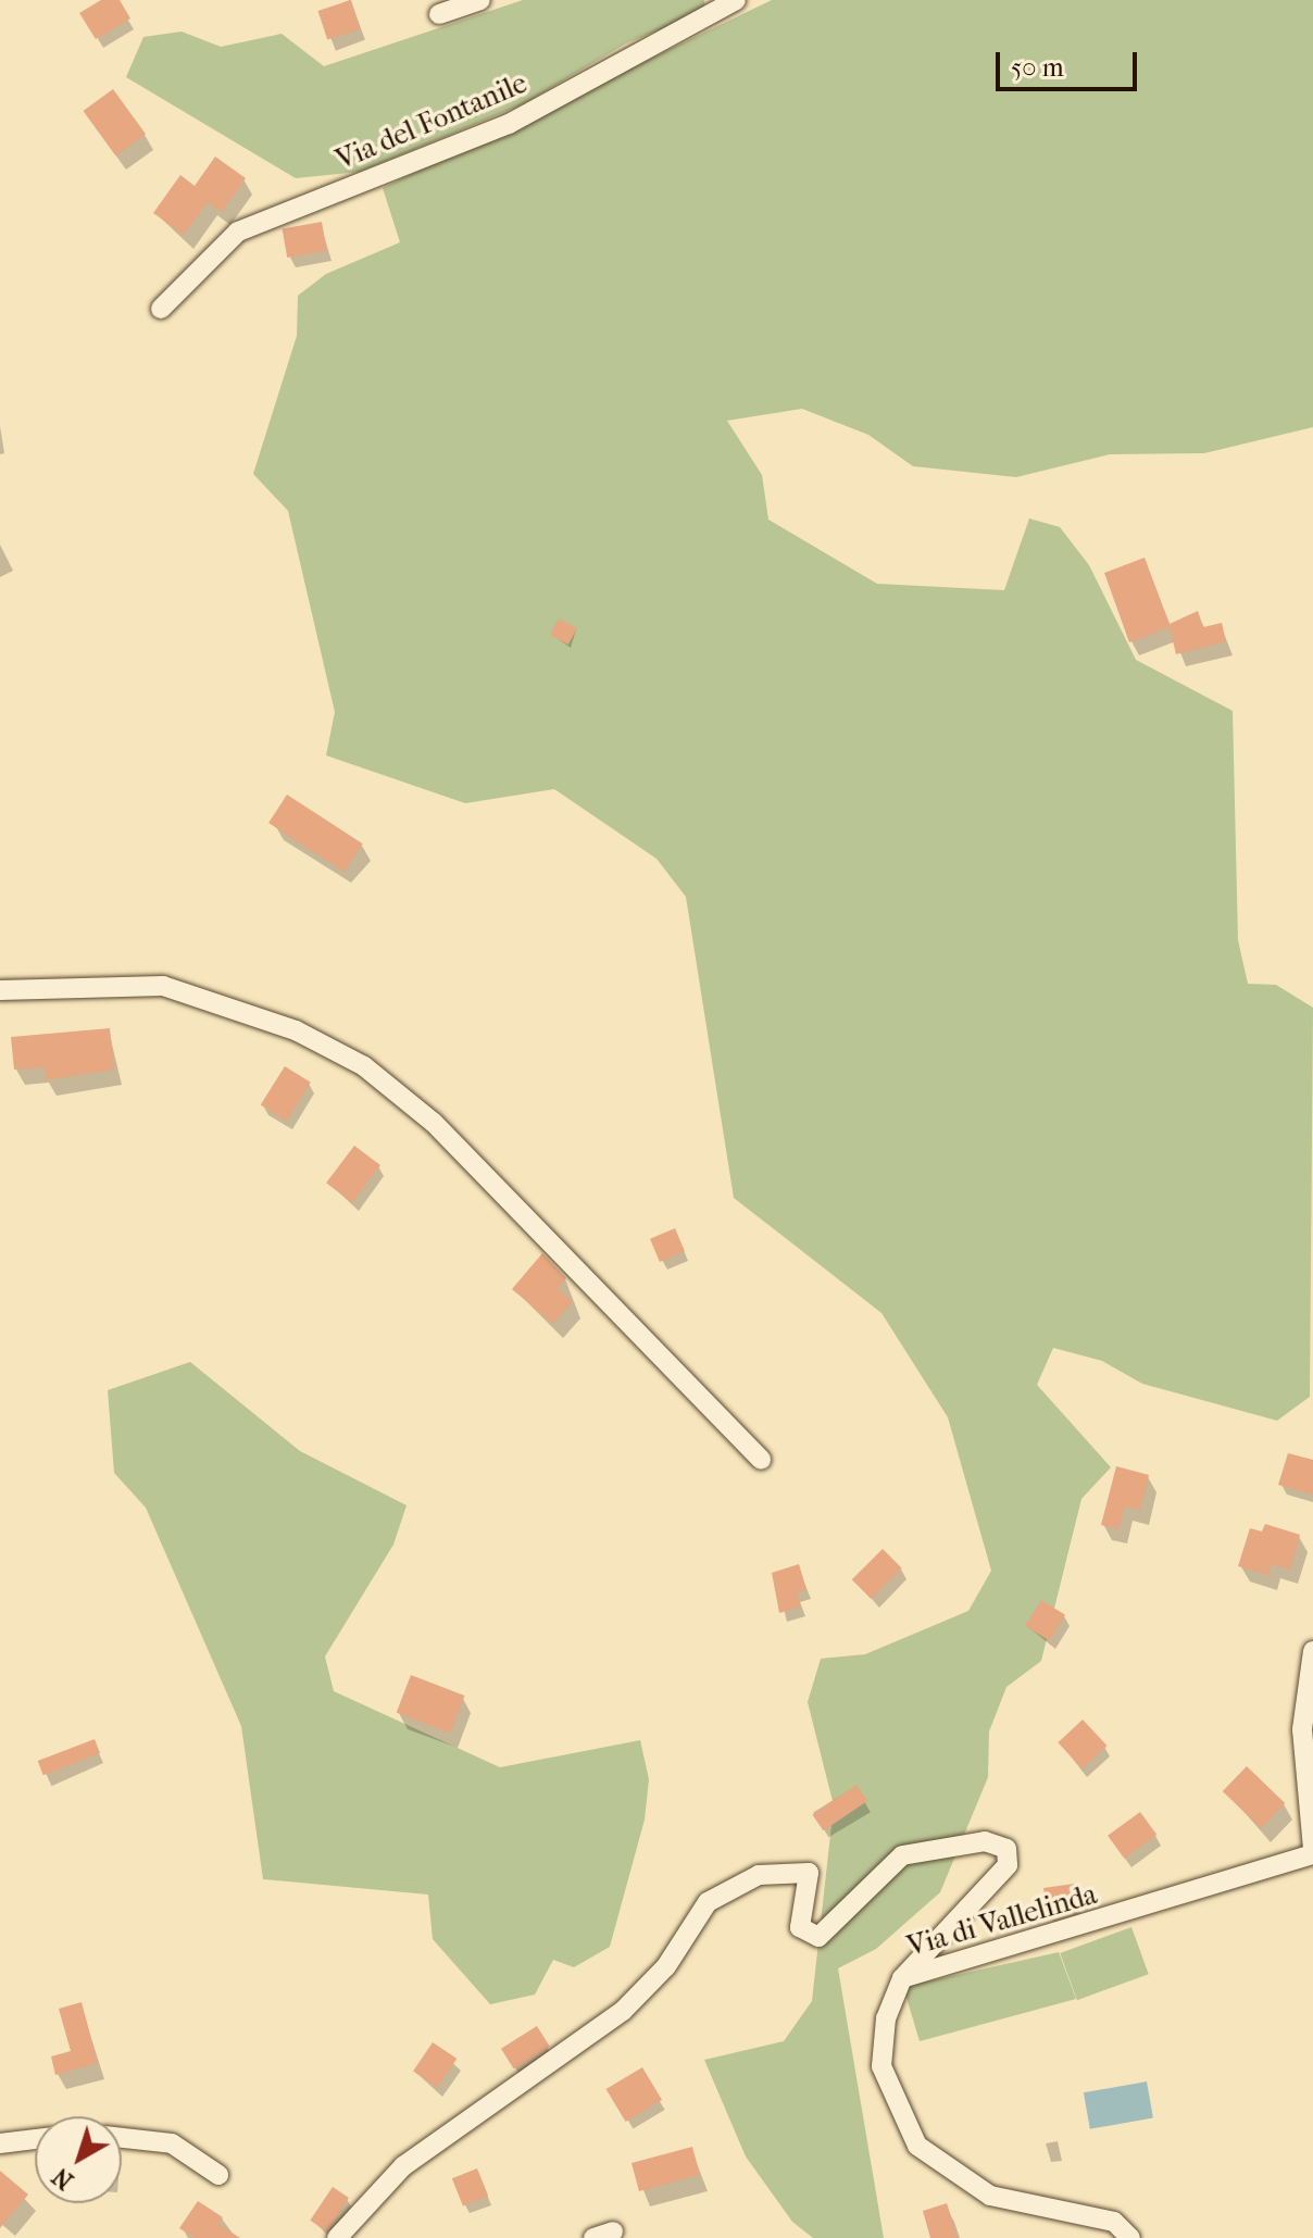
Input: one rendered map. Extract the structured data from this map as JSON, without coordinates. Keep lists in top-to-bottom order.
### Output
{
  "streets": {
    "street": ["Via del Fontanile", "Via di Vallelinda"]
  },
  "scale_bar": "50 m",
  "north": "bottom left"
}
